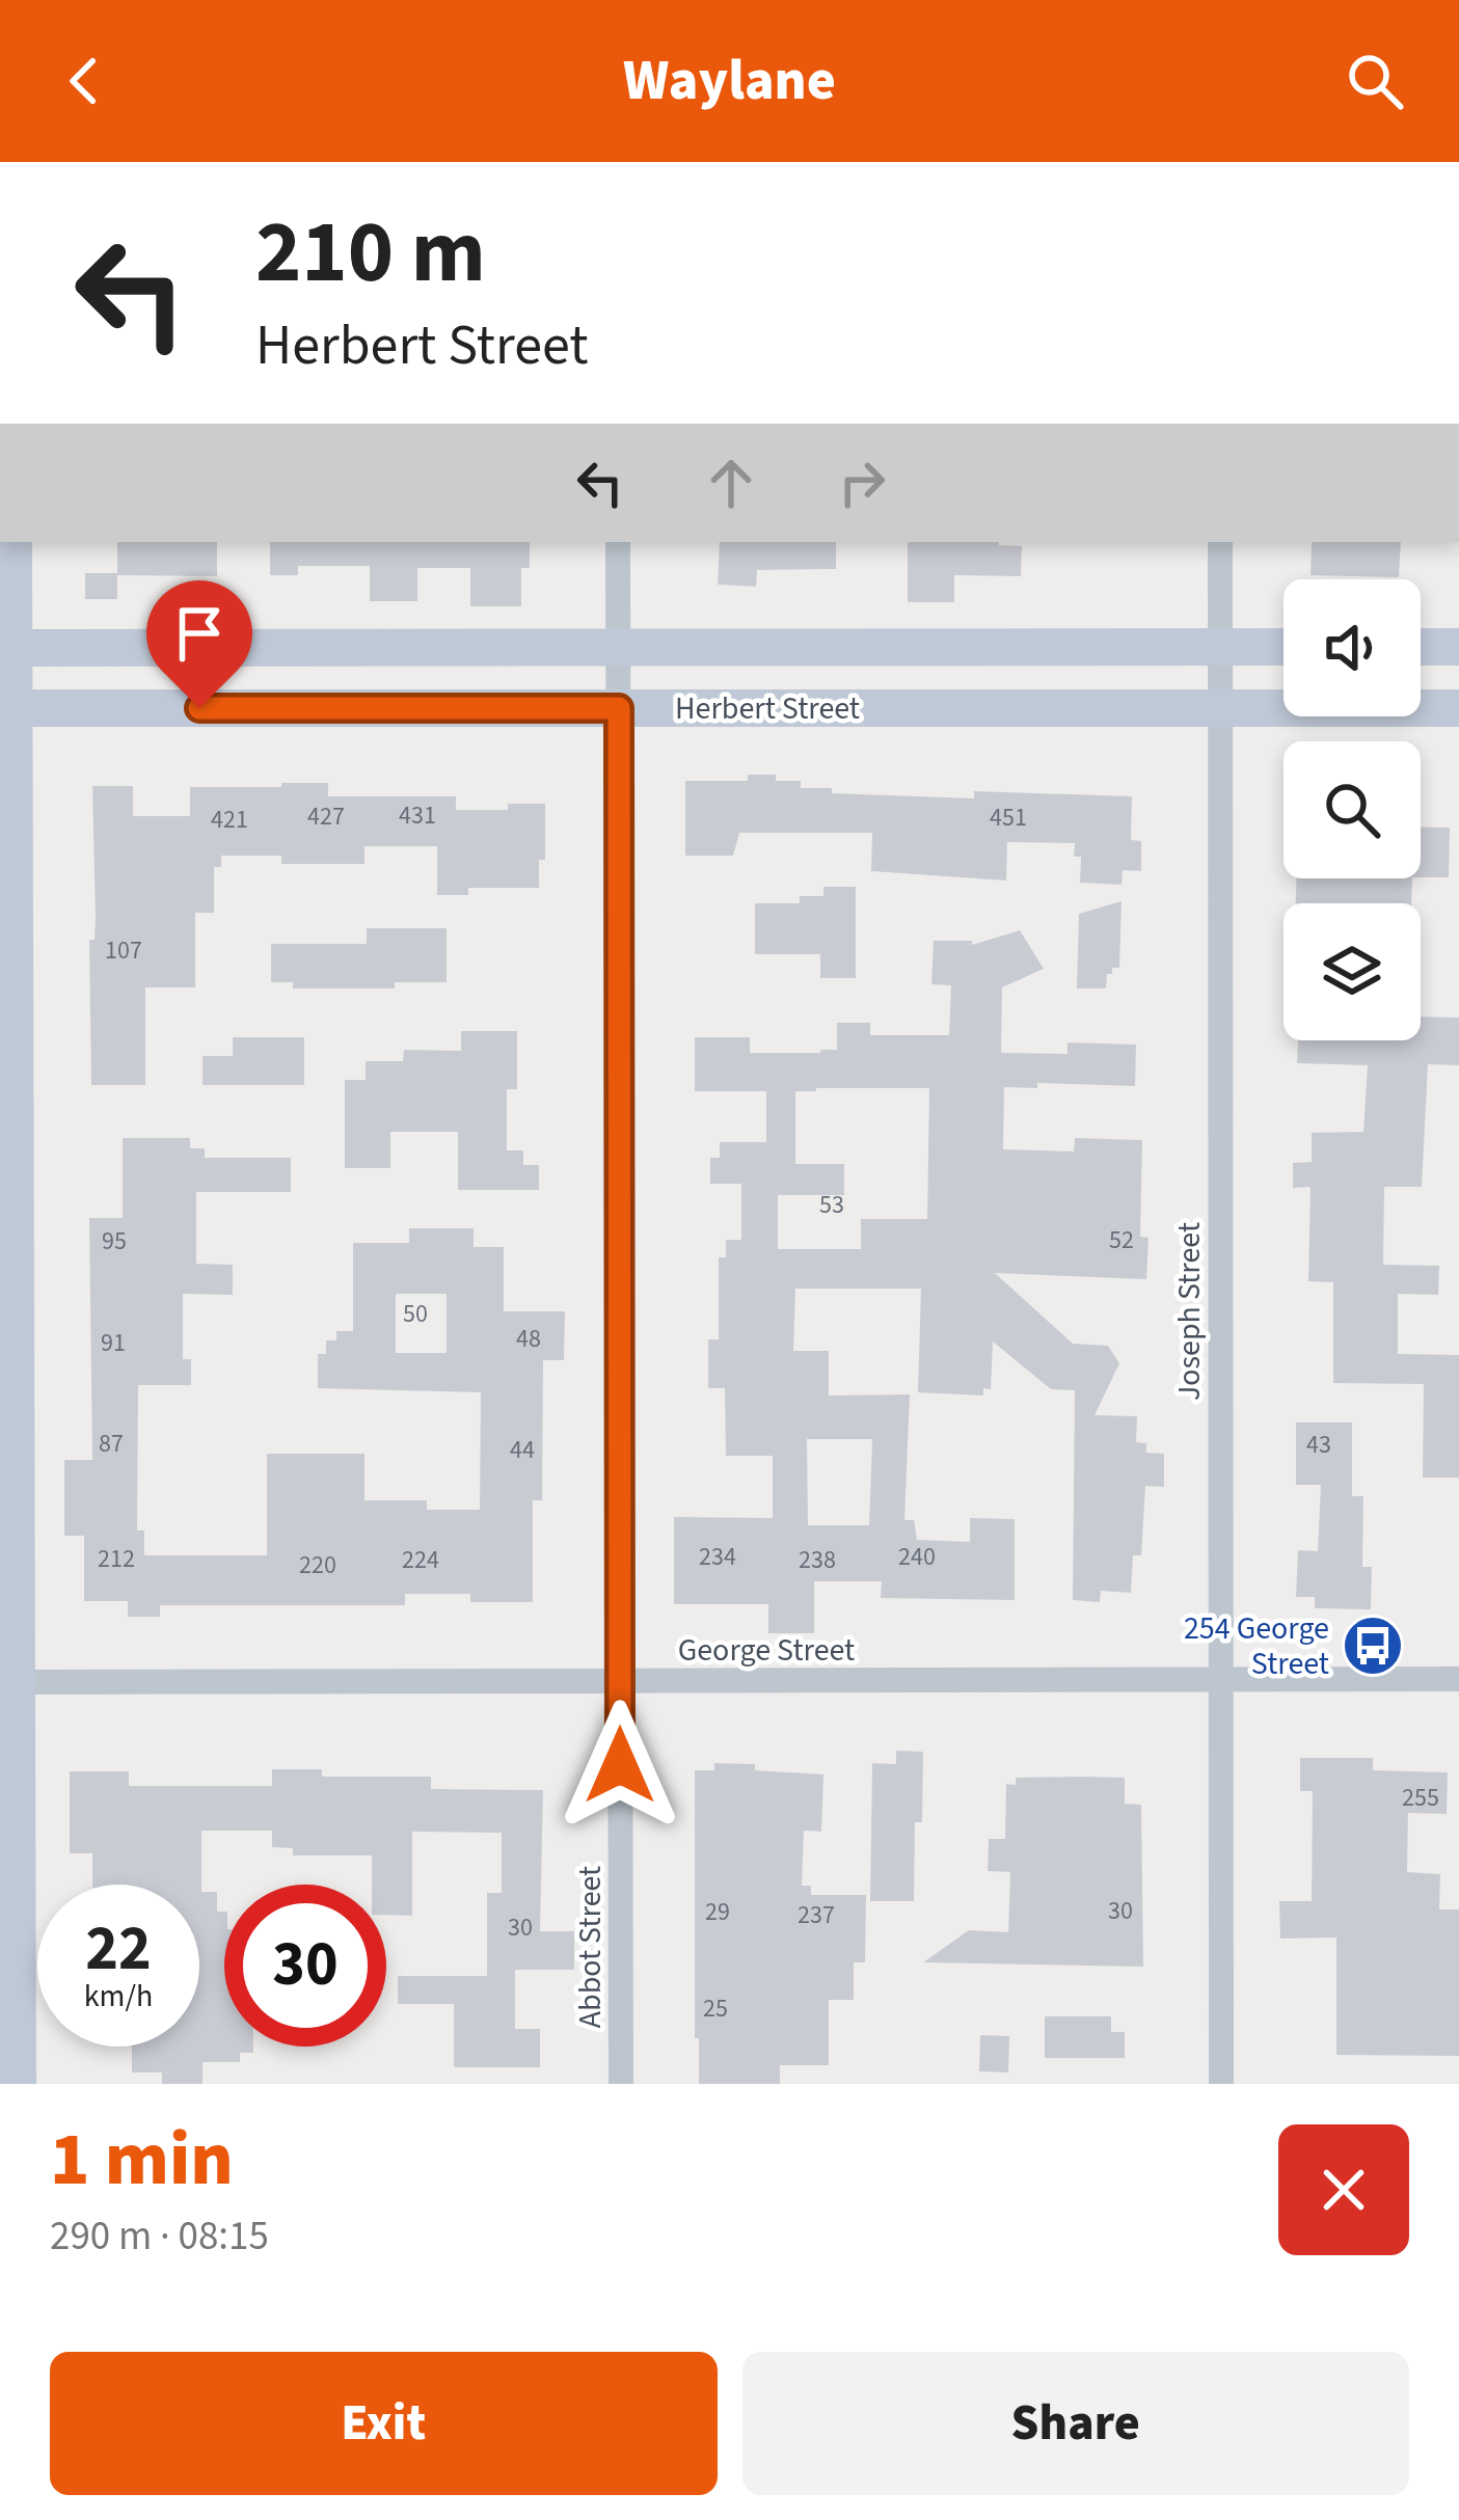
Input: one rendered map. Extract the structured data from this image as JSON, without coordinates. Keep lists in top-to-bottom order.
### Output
{
  "streets": {
    "street": [
      "Herbert Street",
      "Joseph Street",
      "George Street",
      "Abbot Street"
    ]
  },
  "crossings": [
    ["Herbert Street", "Joseph Street"],
    ["Herbert Street", "Abbot Street"],
    ["Joseph Street", "George Street"],
    ["George Street", "Abbot Street"]
  ],
  "places": {
    "bus stop": ["254 George Street"]
  },
  "house_numbers": [
    "431",
    "427",
    "451",
    "421",
    "107",
    "53",
    "52",
    "95",
    "50",
    "48",
    "91",
    "87",
    "43",
    "44",
    "234",
    "240",
    "212",
    "224",
    "238",
    "220",
    "255",
    "30",
    "29",
    "237",
    "30",
    "25"
  ],
  "page": {
    "header": "Waylane",
    "turn": ["210 m", "Herbert Street"],
    "speed": "22 km/h",
    "limit": "30",
    "heading": ["1 min", "290 m · 08:15"],
    "buttons": ["Exit", "Share"]
  }
}
